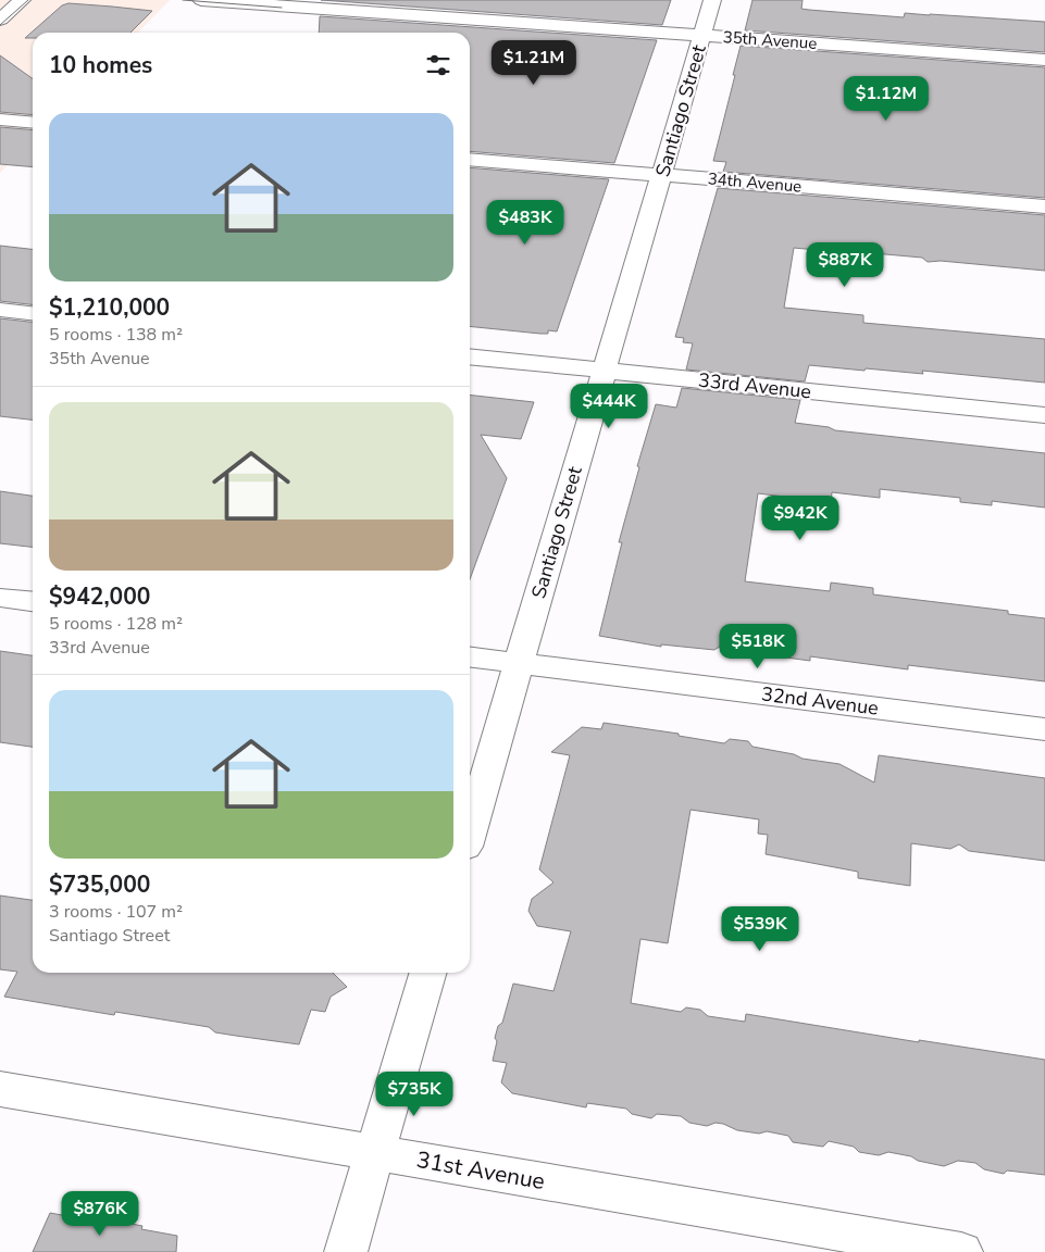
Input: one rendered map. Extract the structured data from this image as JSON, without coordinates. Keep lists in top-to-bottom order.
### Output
{
  "streets": {
    "street": [
      "35th Avenue",
      "Santiago Street",
      "34th Avenue",
      "33rd Avenue",
      "32nd Avenue",
      "31st Avenue"
    ]
  },
  "crossings": [
    ["35th Avenue", "Santiago Street"],
    ["Santiago Street", "34th Avenue"],
    ["Santiago Street", "33rd Avenue"],
    ["Santiago Street", "32nd Avenue"]
  ],
  "page": {
    "heading": "10 homes",
    "price": [
      "$1.21M",
      "$1.12M",
      "$483K",
      "$887K",
      "$444K",
      "$942K",
      "$518K",
      "$539K",
      "$735K",
      "$876K"
    ],
    "list": [
      {
        "name": "$1,210,000",
        "note": "5 rooms · 138 m² · 35th Avenue"
      },
      {
        "name": "$942,000",
        "note": "5 rooms · 128 m² · 33rd Avenue"
      },
      {
        "name": "$735,000",
        "note": "3 rooms · 107 m² · Santiago Street"
      }
    ]
  }
}
